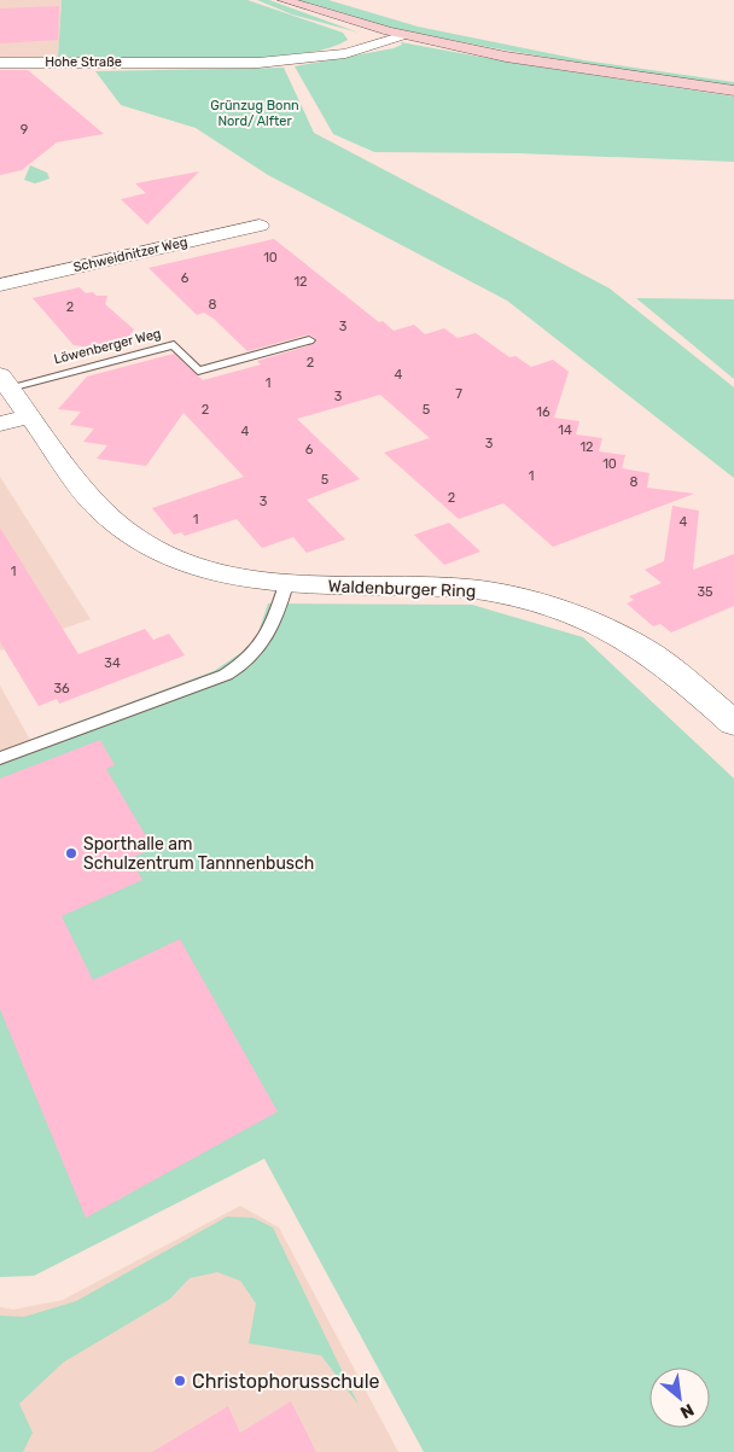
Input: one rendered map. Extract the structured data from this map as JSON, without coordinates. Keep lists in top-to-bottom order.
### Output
{
  "streets": {
    "street": ["Hohe Straße", "Schweidnitzer Weg", "Waldenburger Ring"],
    "lane": ["Löwenberger Weg"]
  },
  "crossings": [
    ["Löwenberger Weg", "Waldenburger Ring"]
  ],
  "parks": ["Grünzug Bonn Nord/ Alfter"],
  "places": ["Sporthalle am Schulzentrum Tannnenbusch", "Christophorusschule"],
  "house_numbers": [
    "9",
    "10",
    "6",
    "12",
    "8",
    "2",
    "3",
    "2",
    "4",
    "1",
    "7",
    "3",
    "2",
    "5",
    "16",
    "14",
    "4",
    "3",
    "12",
    "6",
    "10",
    "1",
    "5",
    "8",
    "2",
    "3",
    "1",
    "4",
    "1",
    "35",
    "34",
    "36"
  ],
  "north": "bottom right"
}
